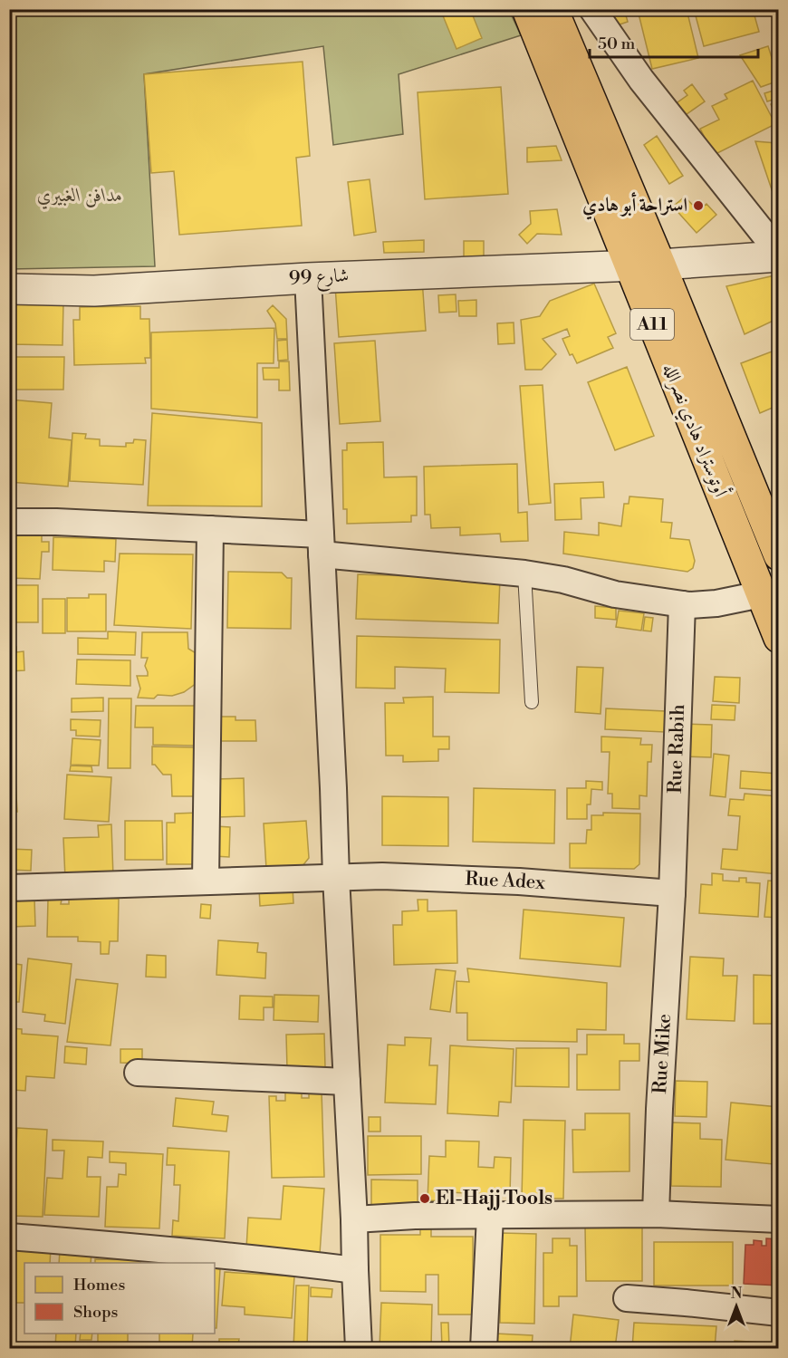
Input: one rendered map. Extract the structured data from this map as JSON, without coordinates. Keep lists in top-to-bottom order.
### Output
{
  "streets": {
    "highway": ["A11", "أوتوستراد هادي نصرالله"],
    "street": [
      "شارع 99",
      "Rue Rabih",
      "Rue Adex",
      "Rue Mike"
    ]
  },
  "crossings": [
    ["شارع 99", "أوتوستراد هادي نصرالله"],
    ["Rue Rabih", "Rue Adex"],
    ["Rue Rabih", "Rue Mike"],
    ["Rue Adex", "Rue Mike"]
  ],
  "parks": ["مدافن الغبيري"],
  "places": ["استراحة أبو هادي", "El-Hajj Tools"],
  "legend": ["Homes", "Shops"],
  "scale_bar": "50 m",
  "north": "top"
}
